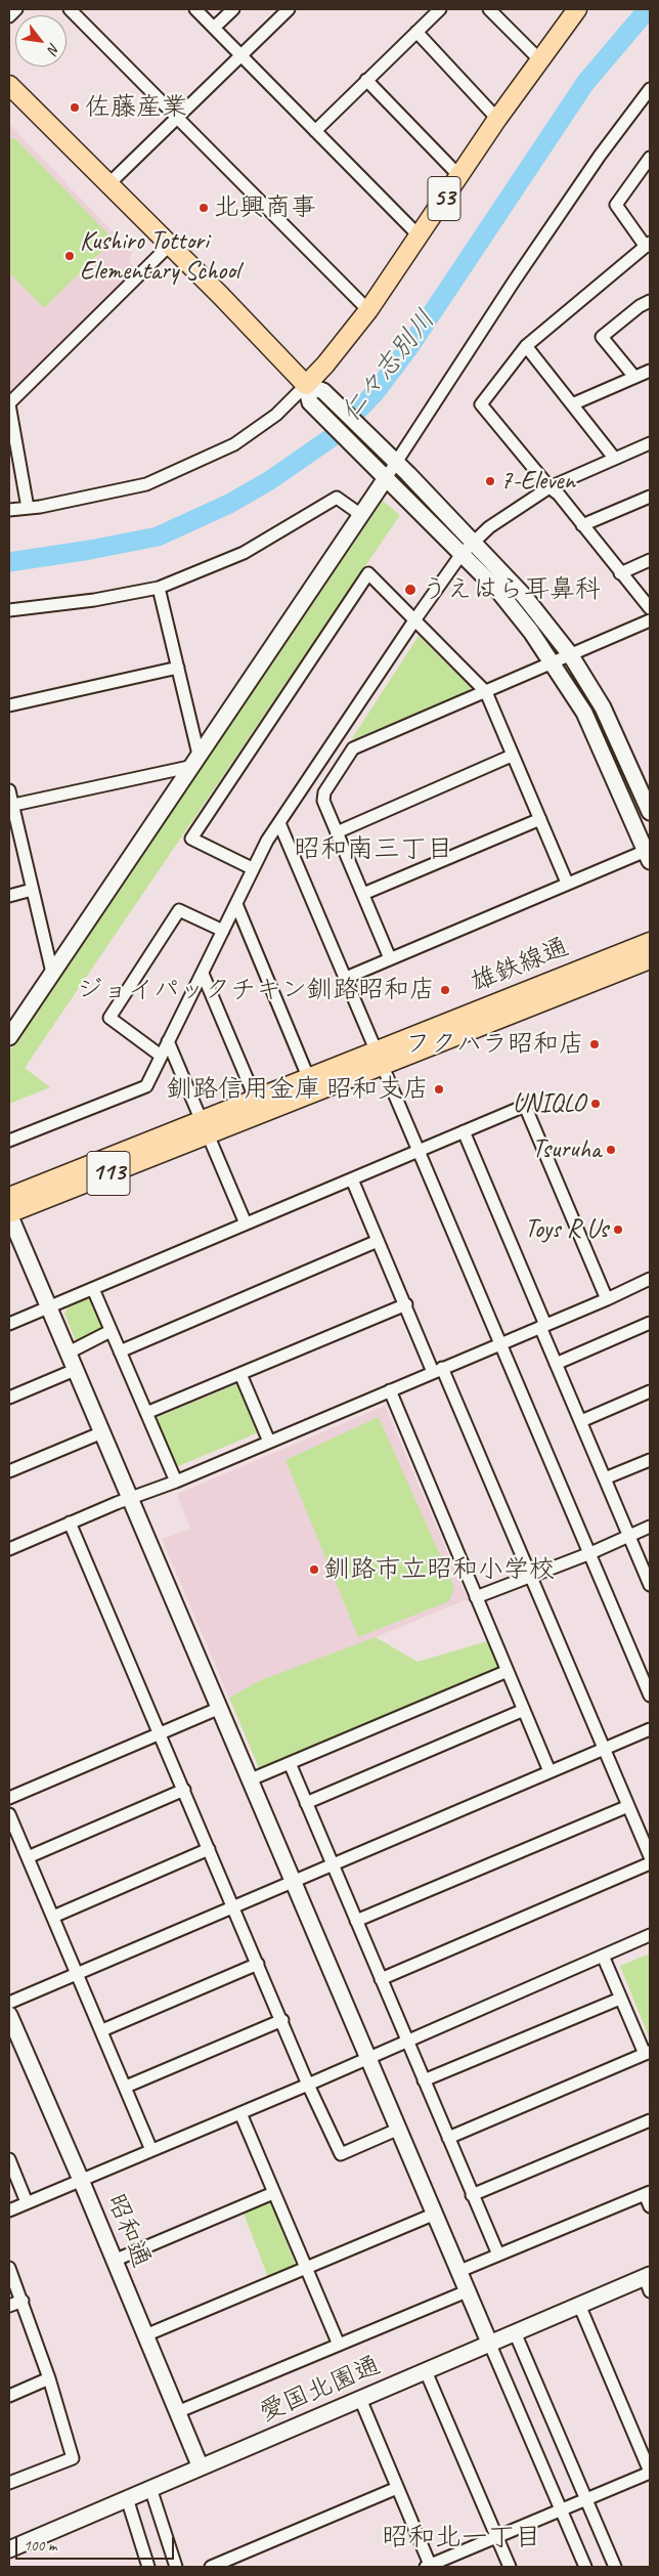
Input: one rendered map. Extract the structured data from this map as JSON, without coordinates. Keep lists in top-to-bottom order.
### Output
{
  "streets": {
    "main road": ["53", "雄鉄線通", "113"],
    "street": ["昭和通", "愛国北園通"]
  },
  "crossings": [
    ["雄鉄線通", "113"],
    ["昭和通", "愛国北園通"]
  ],
  "districts": ["昭和南三丁目", "昭和北一丁目"],
  "water": ["仁々志別川"],
  "places": [
    "佐藤産業",
    "北興商事",
    "Kushiro Tottori Elementary School",
    "7-Eleven",
    "うえはら耳鼻科",
    "ジョイパックチキン釧路昭和店",
    "フクハラ昭和店",
    "釧路信用金庫 昭和支店",
    "UNIQLO",
    "Tsuruha",
    "Toys R Us",
    "釧路市立昭和小学校"
  ],
  "scale_bar": "100 m",
  "north": "bottom right"
}
